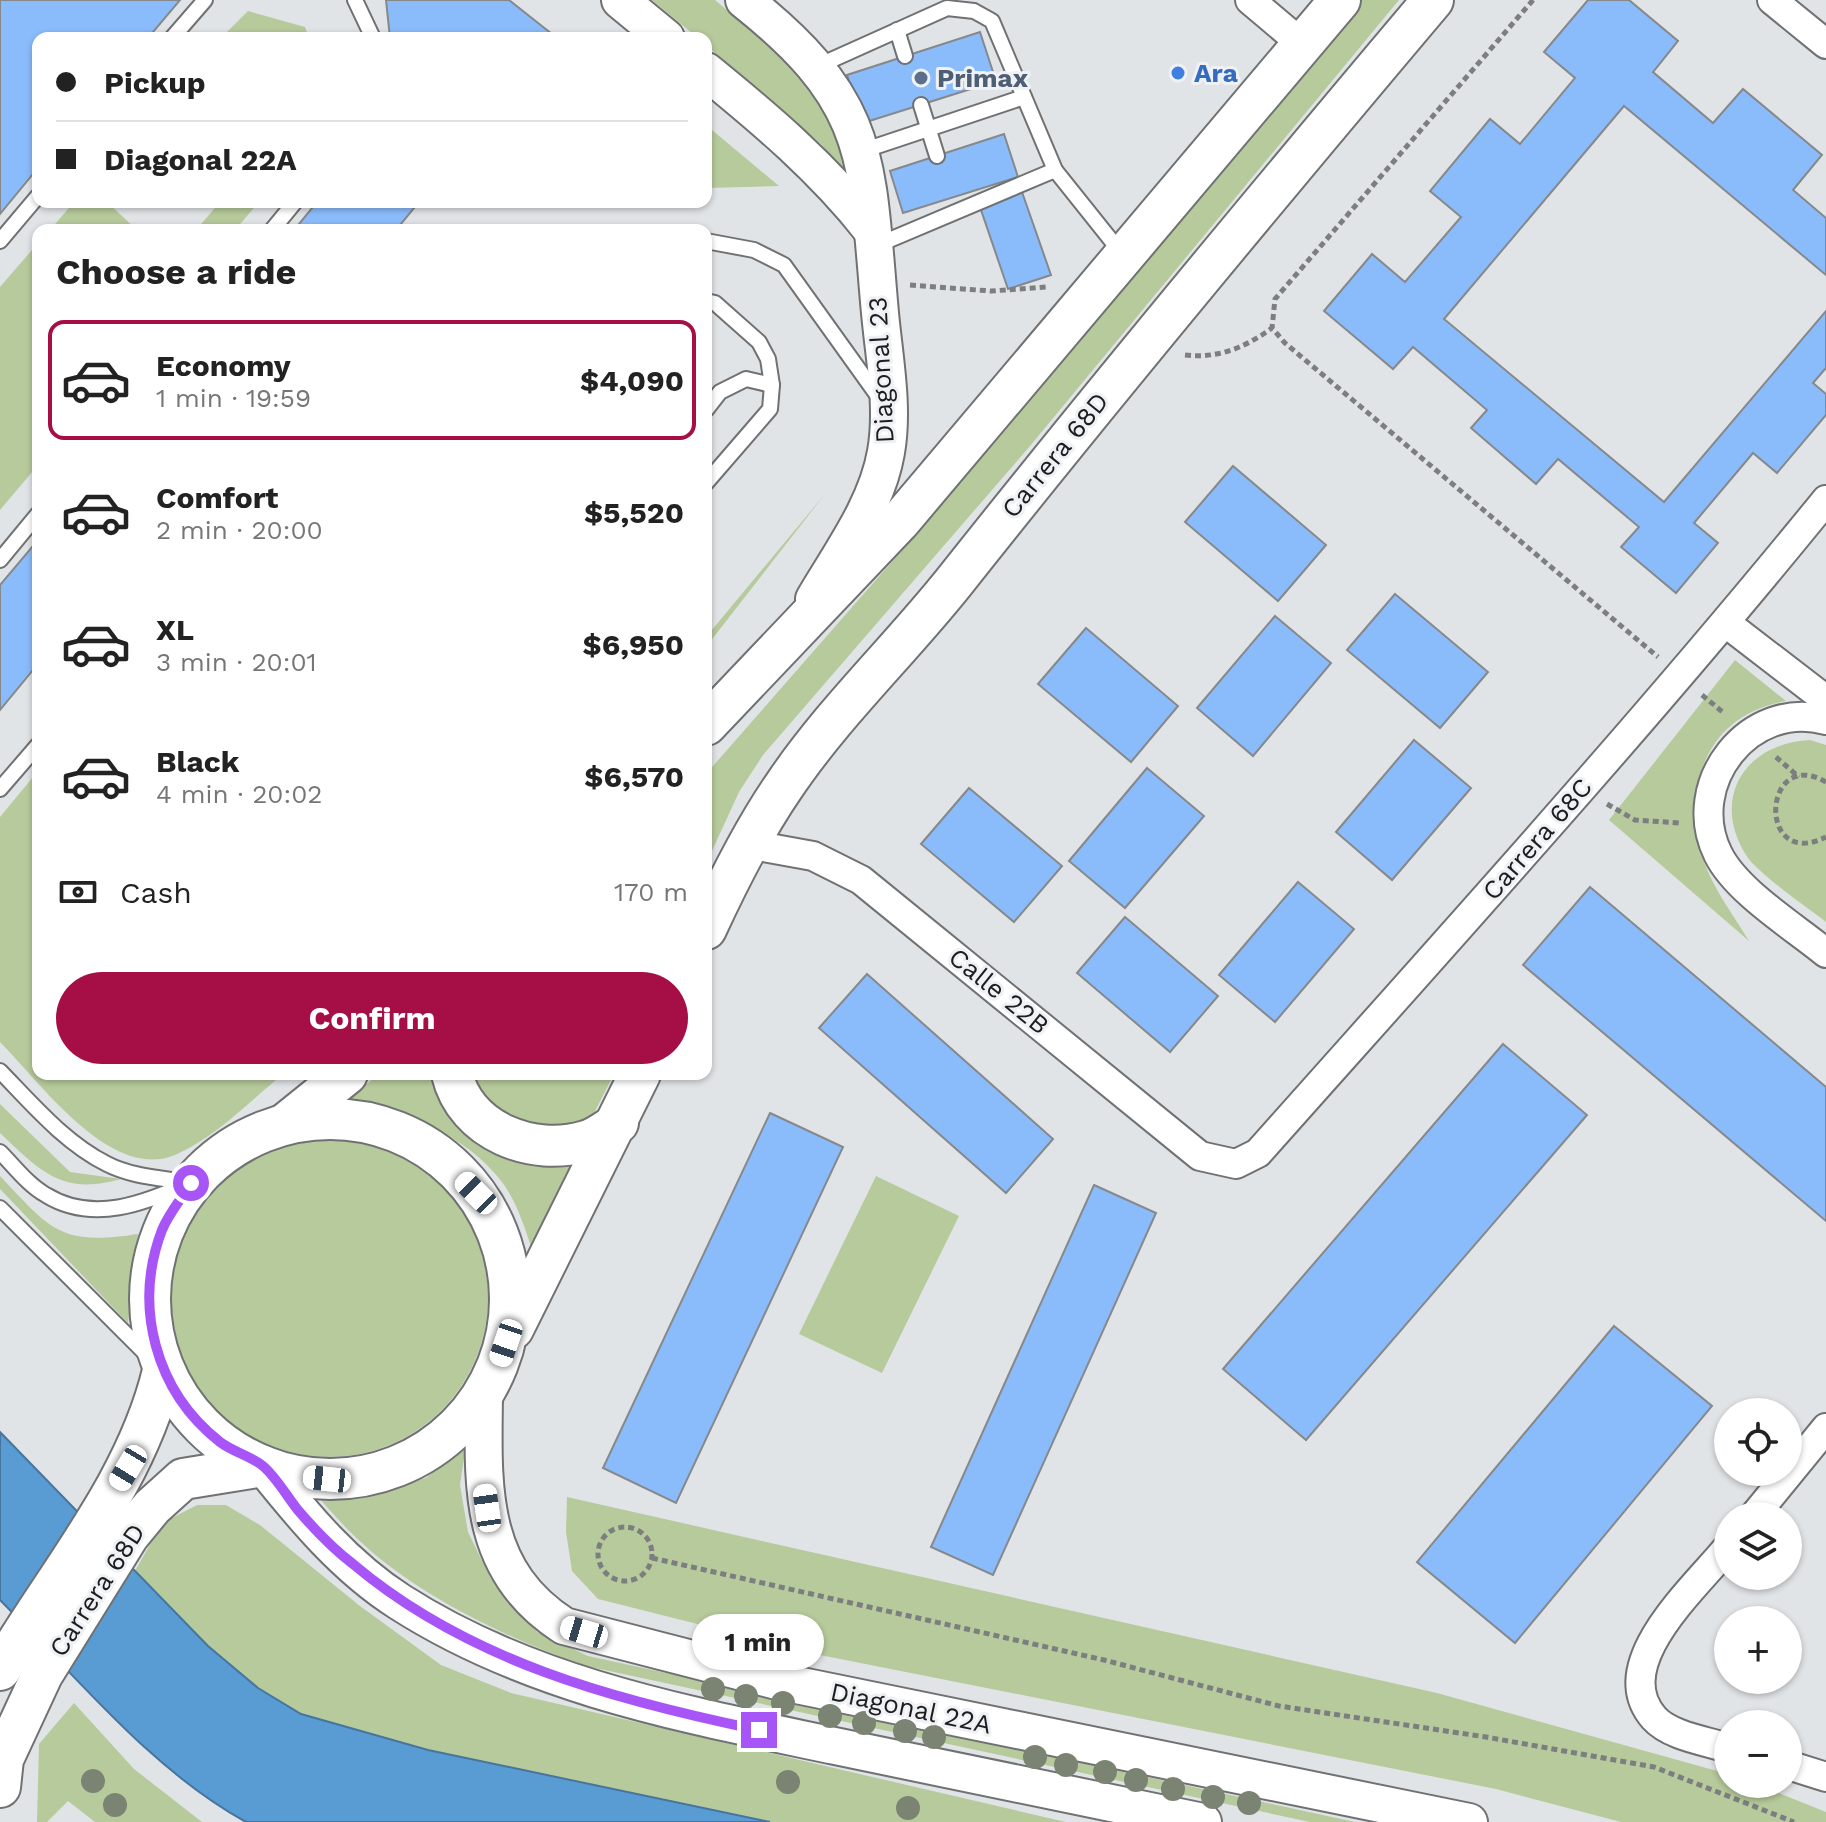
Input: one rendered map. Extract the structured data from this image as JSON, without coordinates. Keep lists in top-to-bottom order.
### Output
{
  "streets": {
    "main road": ["Carrera 68D"],
    "street": [
      "Diagonal 23",
      "Carrera 68C",
      "Calle 22B",
      "Diagonal 22A"
    ]
  },
  "crossings": [
    ["Carrera 68D", "Calle 22B"],
    ["Carrera 68D", "Diagonal 22A"],
    ["Carrera 68C", "Calle 22B"]
  ],
  "places": ["Ara", "Primax"],
  "page": {
    "banner": ["Pickup", "Diagonal 22A"],
    "heading": "Choose a ride",
    "list": [
      {
        "name": "Economy",
        "note": "1 min · 19:59",
        "value": "$4,090"
      },
      {
        "name": "Comfort",
        "note": "2 min · 20:00",
        "value": "$5,520"
      },
      {
        "name": "XL",
        "note": "3 min · 20:01",
        "value": "$6,950"
      },
      {
        "name": "Black",
        "note": "4 min · 20:02",
        "value": "$6,570"
      }
    ],
    "pay": ["Cash", "170 m"],
    "buttons": "Confirm",
    "map_buttons": ["+", "−"],
    "bubble": "1 min"
  }
}
